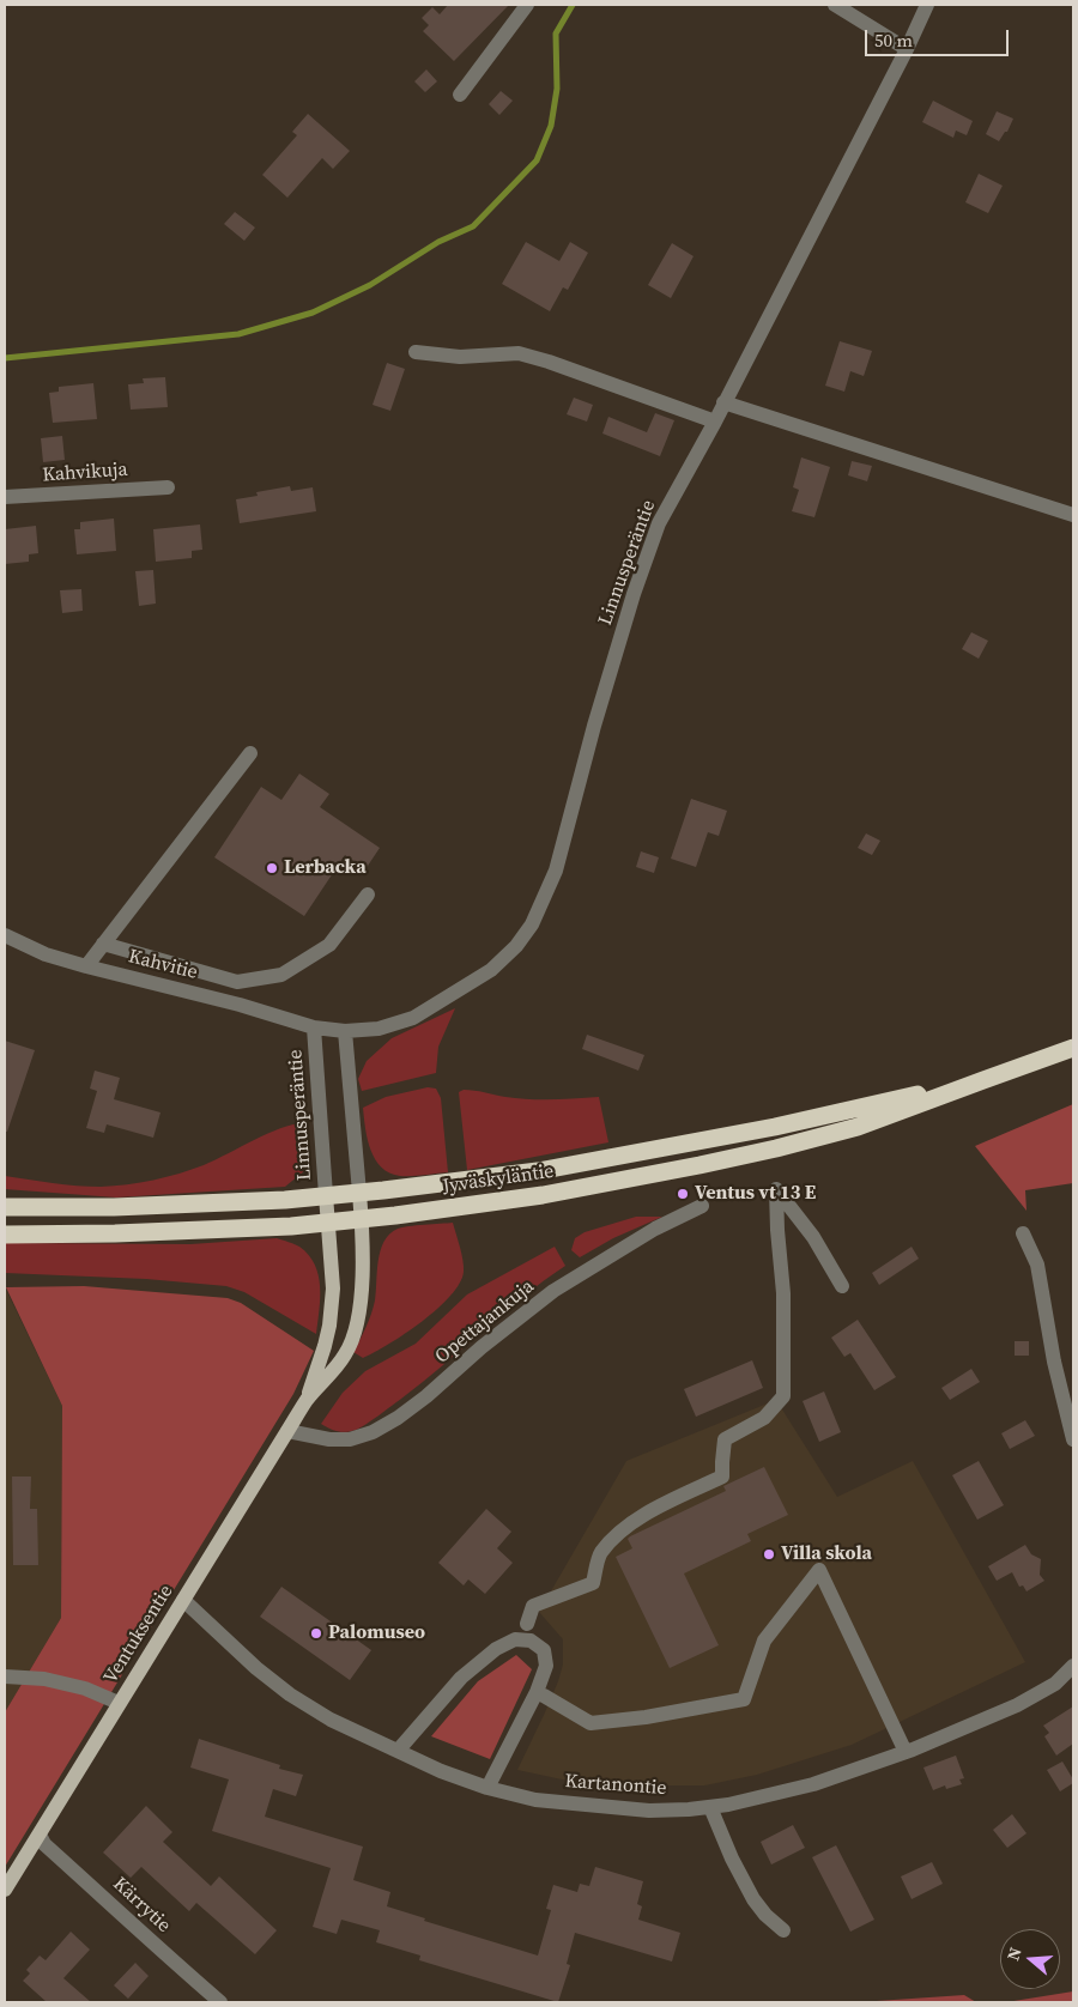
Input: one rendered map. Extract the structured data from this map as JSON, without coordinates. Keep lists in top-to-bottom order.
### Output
{
  "streets": {
    "highway": ["Jyväskyläntie"],
    "main road": ["Ventuksentie"],
    "street": [
      "Kahvikuja",
      "Linnusperäntie",
      "Kahvitie",
      "Opettajankuja",
      "Kartanontie",
      "Kärrytie"
    ]
  },
  "crossings": [
    ["Linnusperäntie", "Kahvitie"],
    ["Linnusperäntie", "Jyväskyläntie"],
    ["Linnusperäntie", "Ventuksentie"],
    ["Jyväskyläntie", "Ventuksentie"],
    ["Opettajankuja", "Ventuksentie"],
    ["Ventuksentie", "Kartanontie"],
    ["Ventuksentie", "Kärrytie"]
  ],
  "places": [
    "Lerbacka",
    "Ventus vt 13 E",
    "Villa skola",
    "Palomuseo"
  ],
  "scale_bar": "50 m",
  "north": "left"
}
